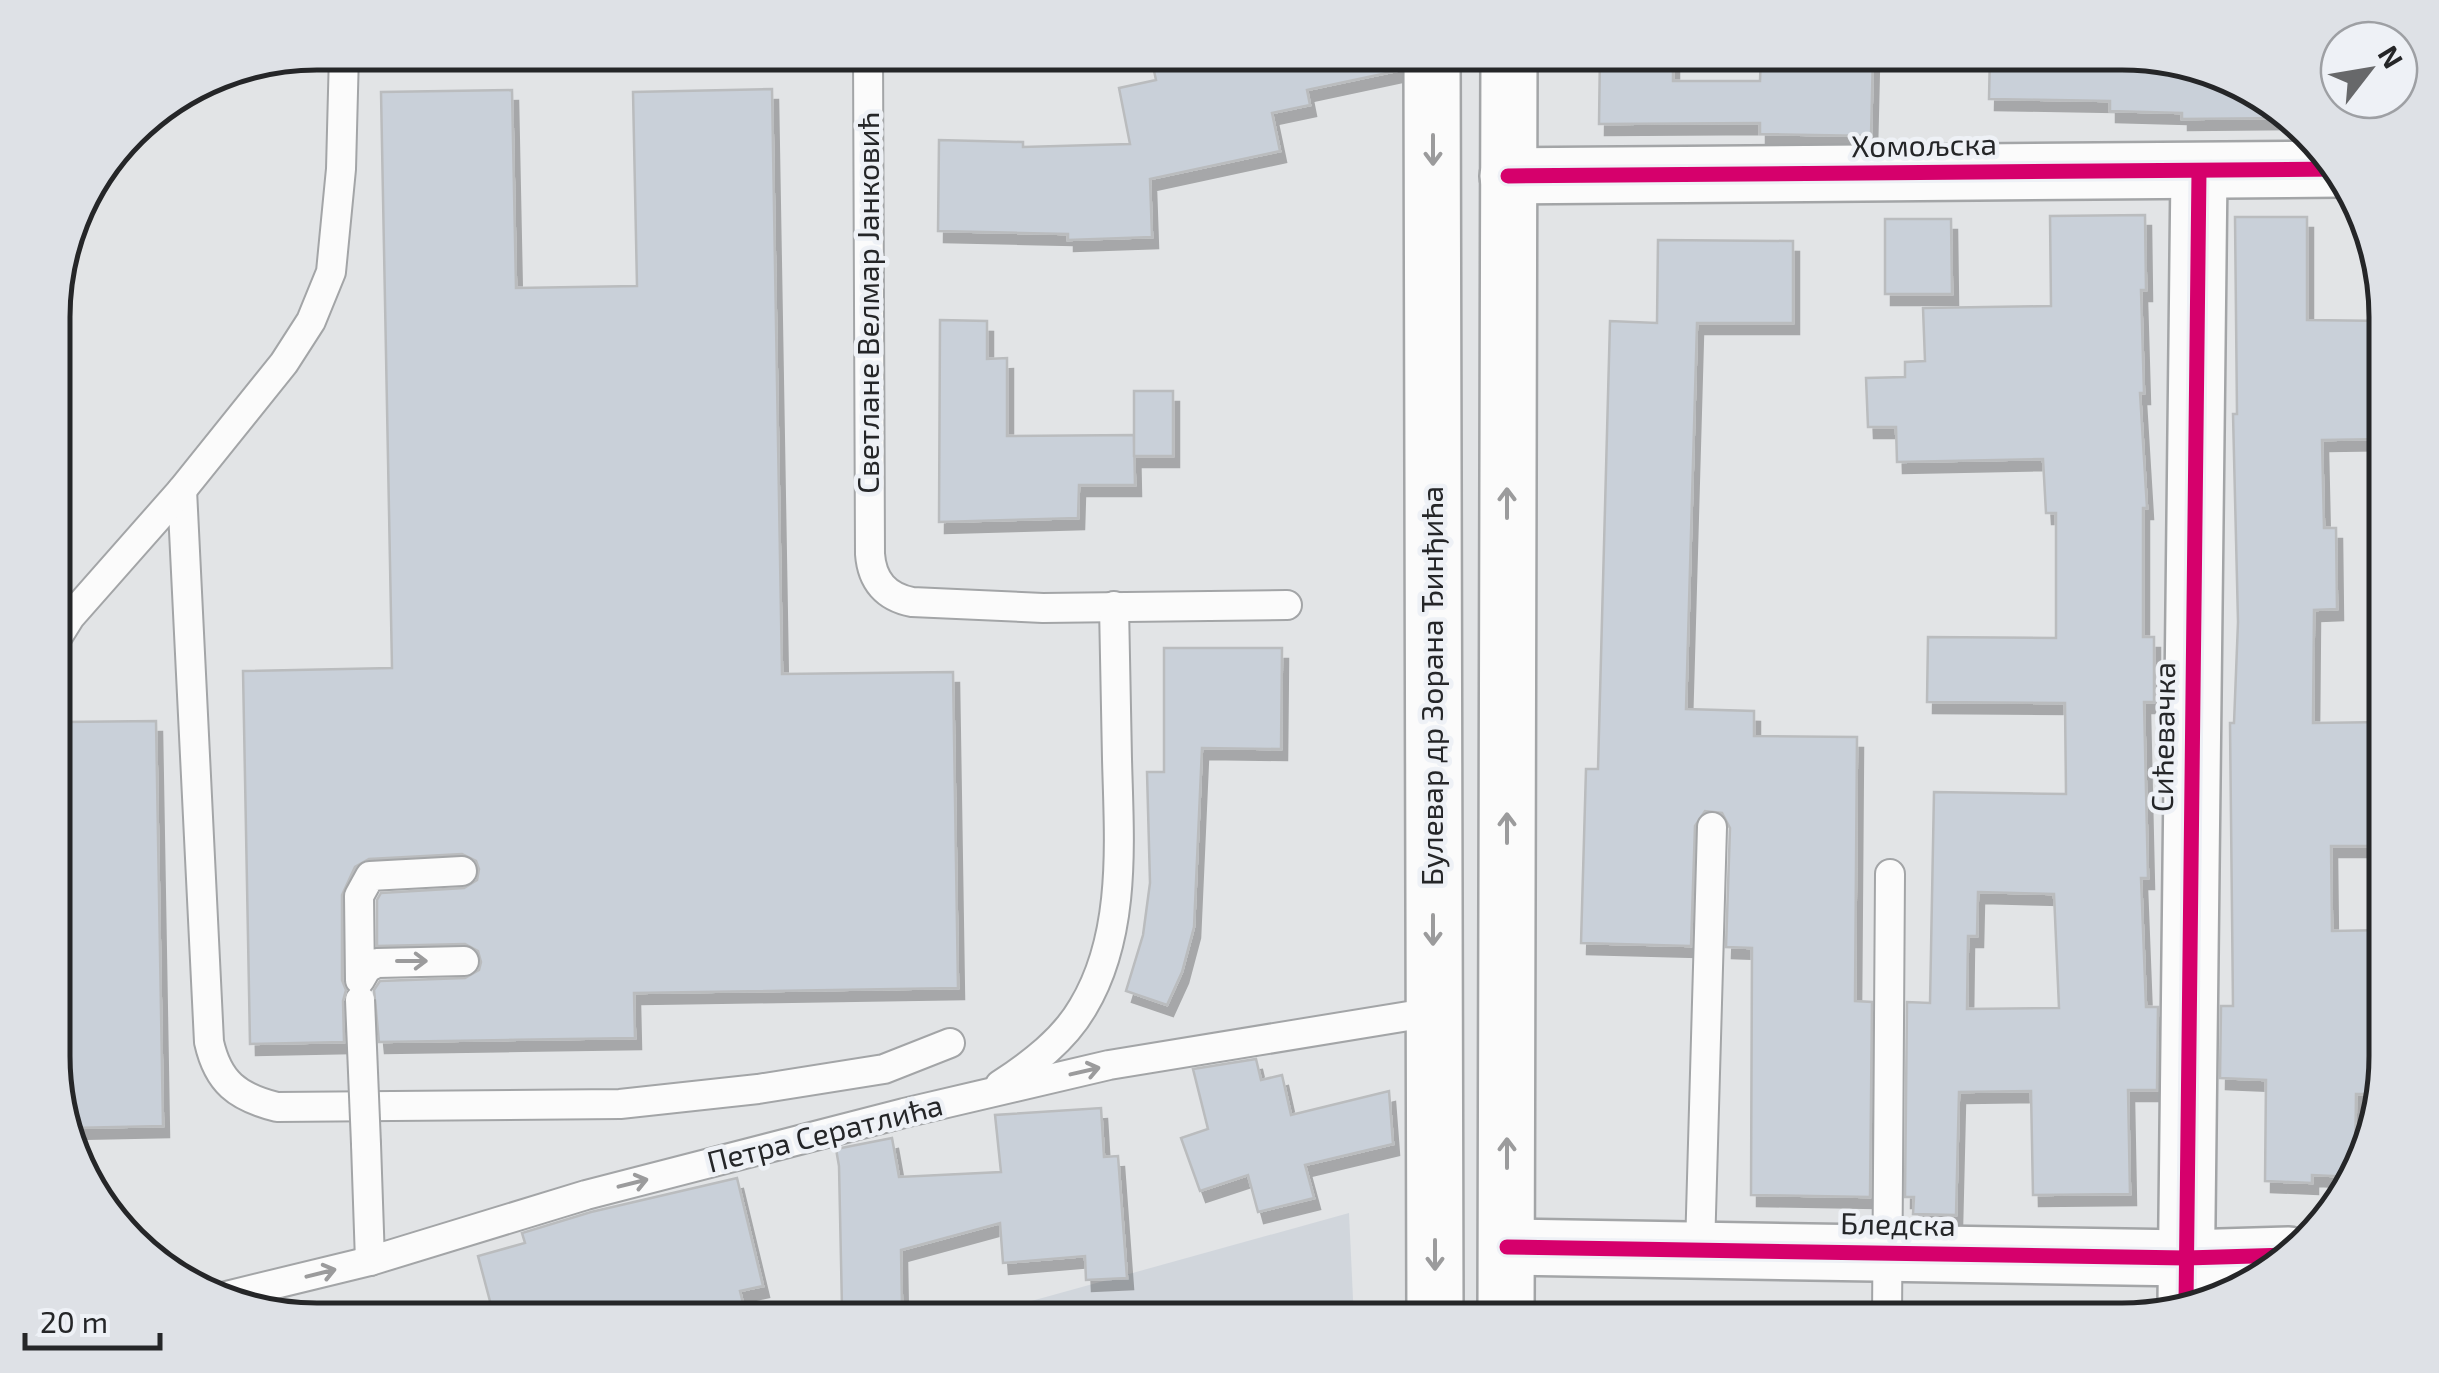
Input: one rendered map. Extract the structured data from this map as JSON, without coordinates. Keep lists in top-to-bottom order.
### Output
{
  "streets": {
    "street": [
      "Хомољска",
      "Булевар др Зорана Ђинђића",
      "Сићевачка",
      "Бледска"
    ],
    "lane": ["Светлане Велмар Јанковић", "Петра Сератлића"]
  },
  "crossings": [
    ["Хомољска", "Сићевачка"],
    ["Булевар др Зорана Ђинђића", "Петра Сератлића"],
    ["Сићевачка", "Бледска"]
  ],
  "one_way": ["Петра Сератлића"],
  "scale_bar": "20 m",
  "north": "top right"
}
